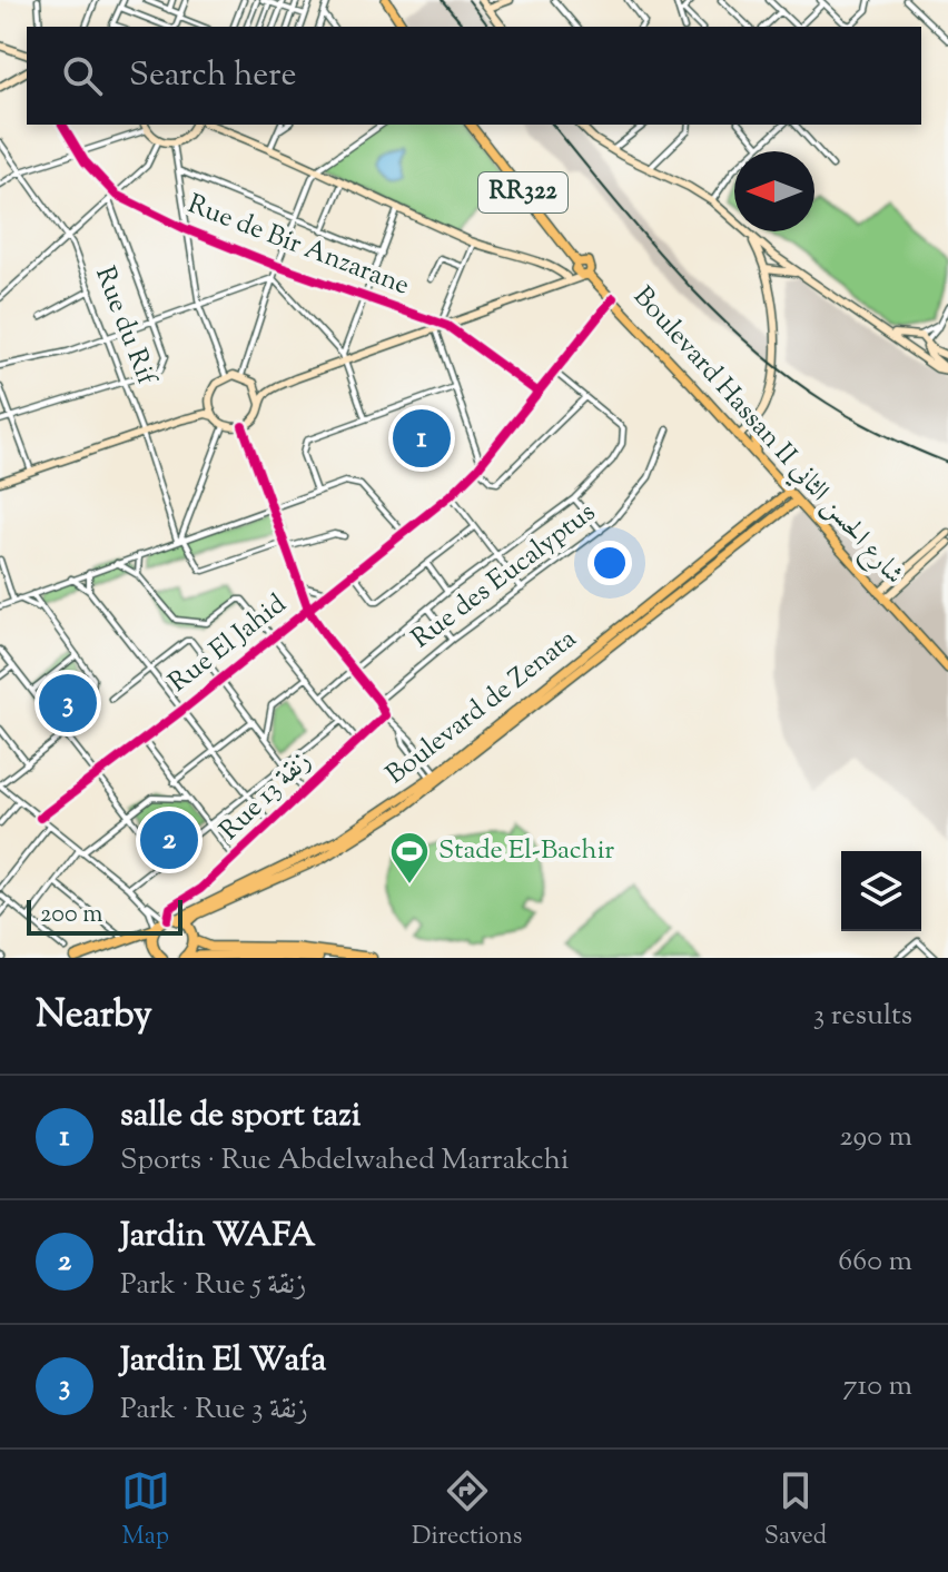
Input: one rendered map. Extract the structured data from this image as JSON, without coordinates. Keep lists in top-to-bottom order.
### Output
{
  "streets": {
    "main road": ["RR322", "Boulevard Hassan II شارع الحسن الثاني", "Boulevard de Zenata"],
    "street": [
      "Rue de Bir Anzarane",
      "Rue du Rif",
      "Rue des Eucalyptus",
      "Rue El Jahid",
      "Rue 13 زنقة"
    ]
  },
  "crossings": [
    ["RR322", "Boulevard Hassan II شارع الحسن الثاني"],
    ["Rue de Bir Anzarane", "Rue El Jahid"],
    ["Boulevard Hassan II شارع الحسن الثاني", "Rue El Jahid"],
    ["Boulevard Hassan II شارع الحسن الثاني", "Boulevard de Zenata"],
    ["Boulevard de Zenata", "Rue 13 زنقة"]
  ],
  "places": {
    "sports": ["Stade El-Bachir"]
  },
  "scale_bar": "200 m",
  "north": "left",
  "page": {
    "search": "Search here",
    "pins": ["1", "3", "2"],
    "scale": "200 m",
    "heading": ["Nearby", "3 results"],
    "list": [
      {
        "mark": "1",
        "name": "salle de sport tazi",
        "note": "Sports · Rue Abdelwahed Marrakchi",
        "value": "290 m"
      },
      {
        "mark": "2",
        "name": "Jardin WAFA",
        "note": "Park · Rue 5 زنقة",
        "value": "660 m"
      },
      {
        "mark": "3",
        "name": "Jardin El Wafa",
        "note": "Park · Rue 3 زنقة",
        "value": "710 m"
      }
    ],
    "nav": ["Map", "Directions", "Saved"]
  }
}
